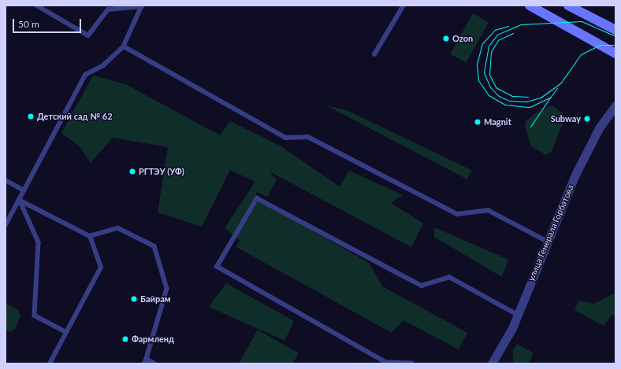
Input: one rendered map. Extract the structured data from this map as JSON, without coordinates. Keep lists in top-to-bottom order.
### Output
{
  "streets": {
    "street": ["улица Генерала Горбатова"]
  },
  "places": [
    "Ozon",
    "Детский сад № 62",
    "Subway",
    "Magnit",
    "РГТЭУ (УФ)",
    "Байрам",
    "Фармленд"
  ],
  "scale_bar": "50 m"
}
